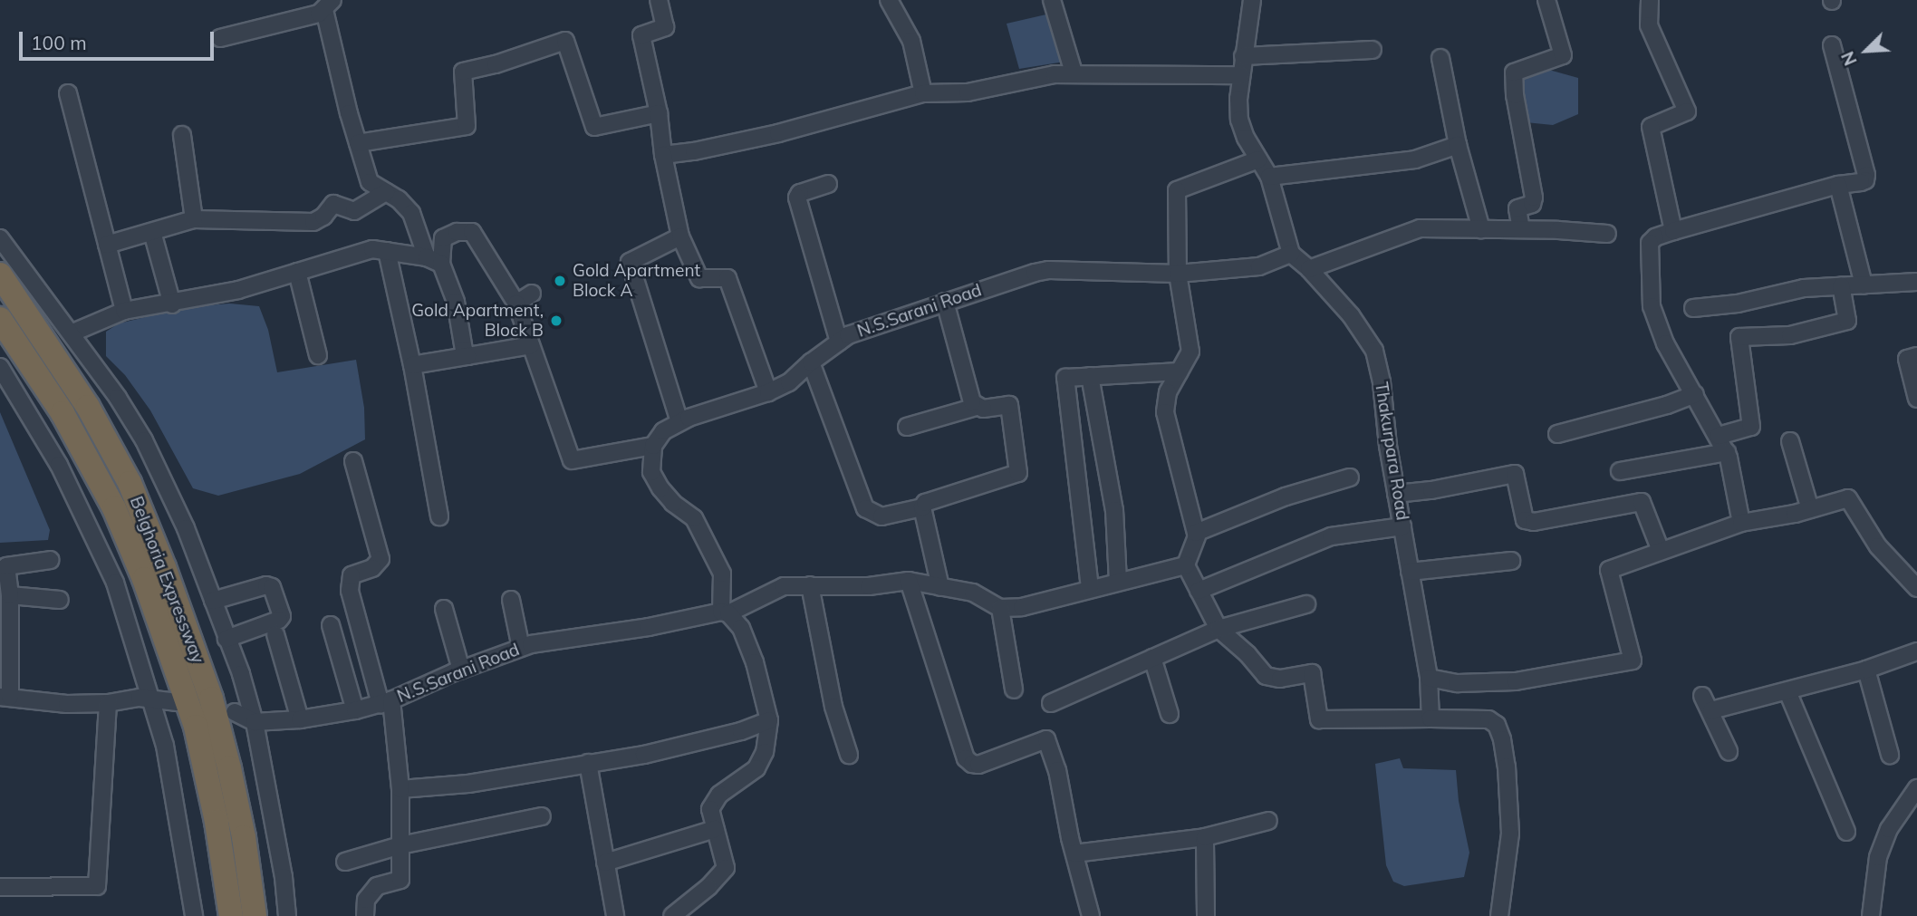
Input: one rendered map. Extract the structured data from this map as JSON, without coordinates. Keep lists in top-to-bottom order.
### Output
{
  "streets": {
    "highway": ["Belghoria Expressway"],
    "street": ["N.S.Sarani Road", "Thakurpara Road"]
  },
  "crossings": [
    ["N.S.Sarani Road", "Thakurpara Road"]
  ],
  "places": ["Gold Apartment Block A", "Gold Apartment, Block B"],
  "scale_bar": "100 m",
  "north": "bottom left"
}
